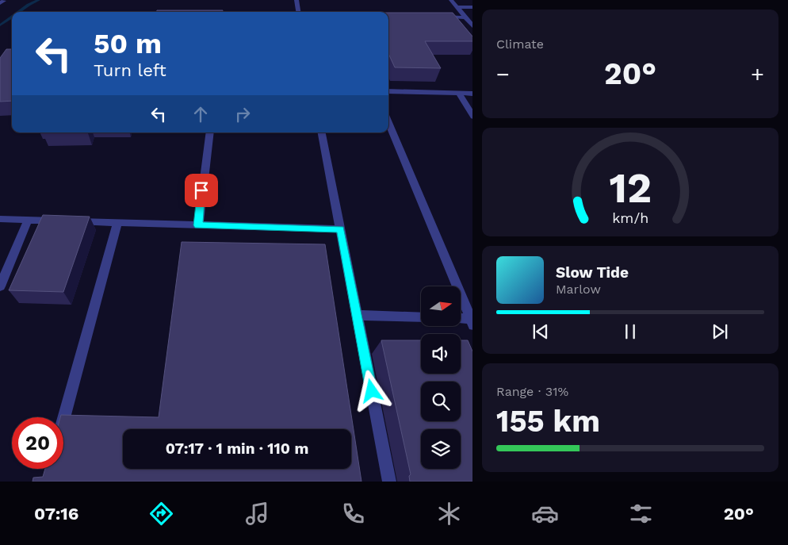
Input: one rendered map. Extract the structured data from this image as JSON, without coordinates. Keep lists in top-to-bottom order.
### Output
{
  "north": "right",
  "page": {
    "tile": [
      "Climate",
      ["Range · 31%", "155 km"]
    ],
    "turn": ["50 m", "Turn left"],
    "heat": ["−", "20°", "+"],
    "song": ["Slow Tide", "Marlow"],
    "limit": "20",
    "trip": "07:17 · 1 min · 110 m",
    "tabs": ["07:16", "20°"],
    "gauge": ["12", "km/h"]
  }
}
